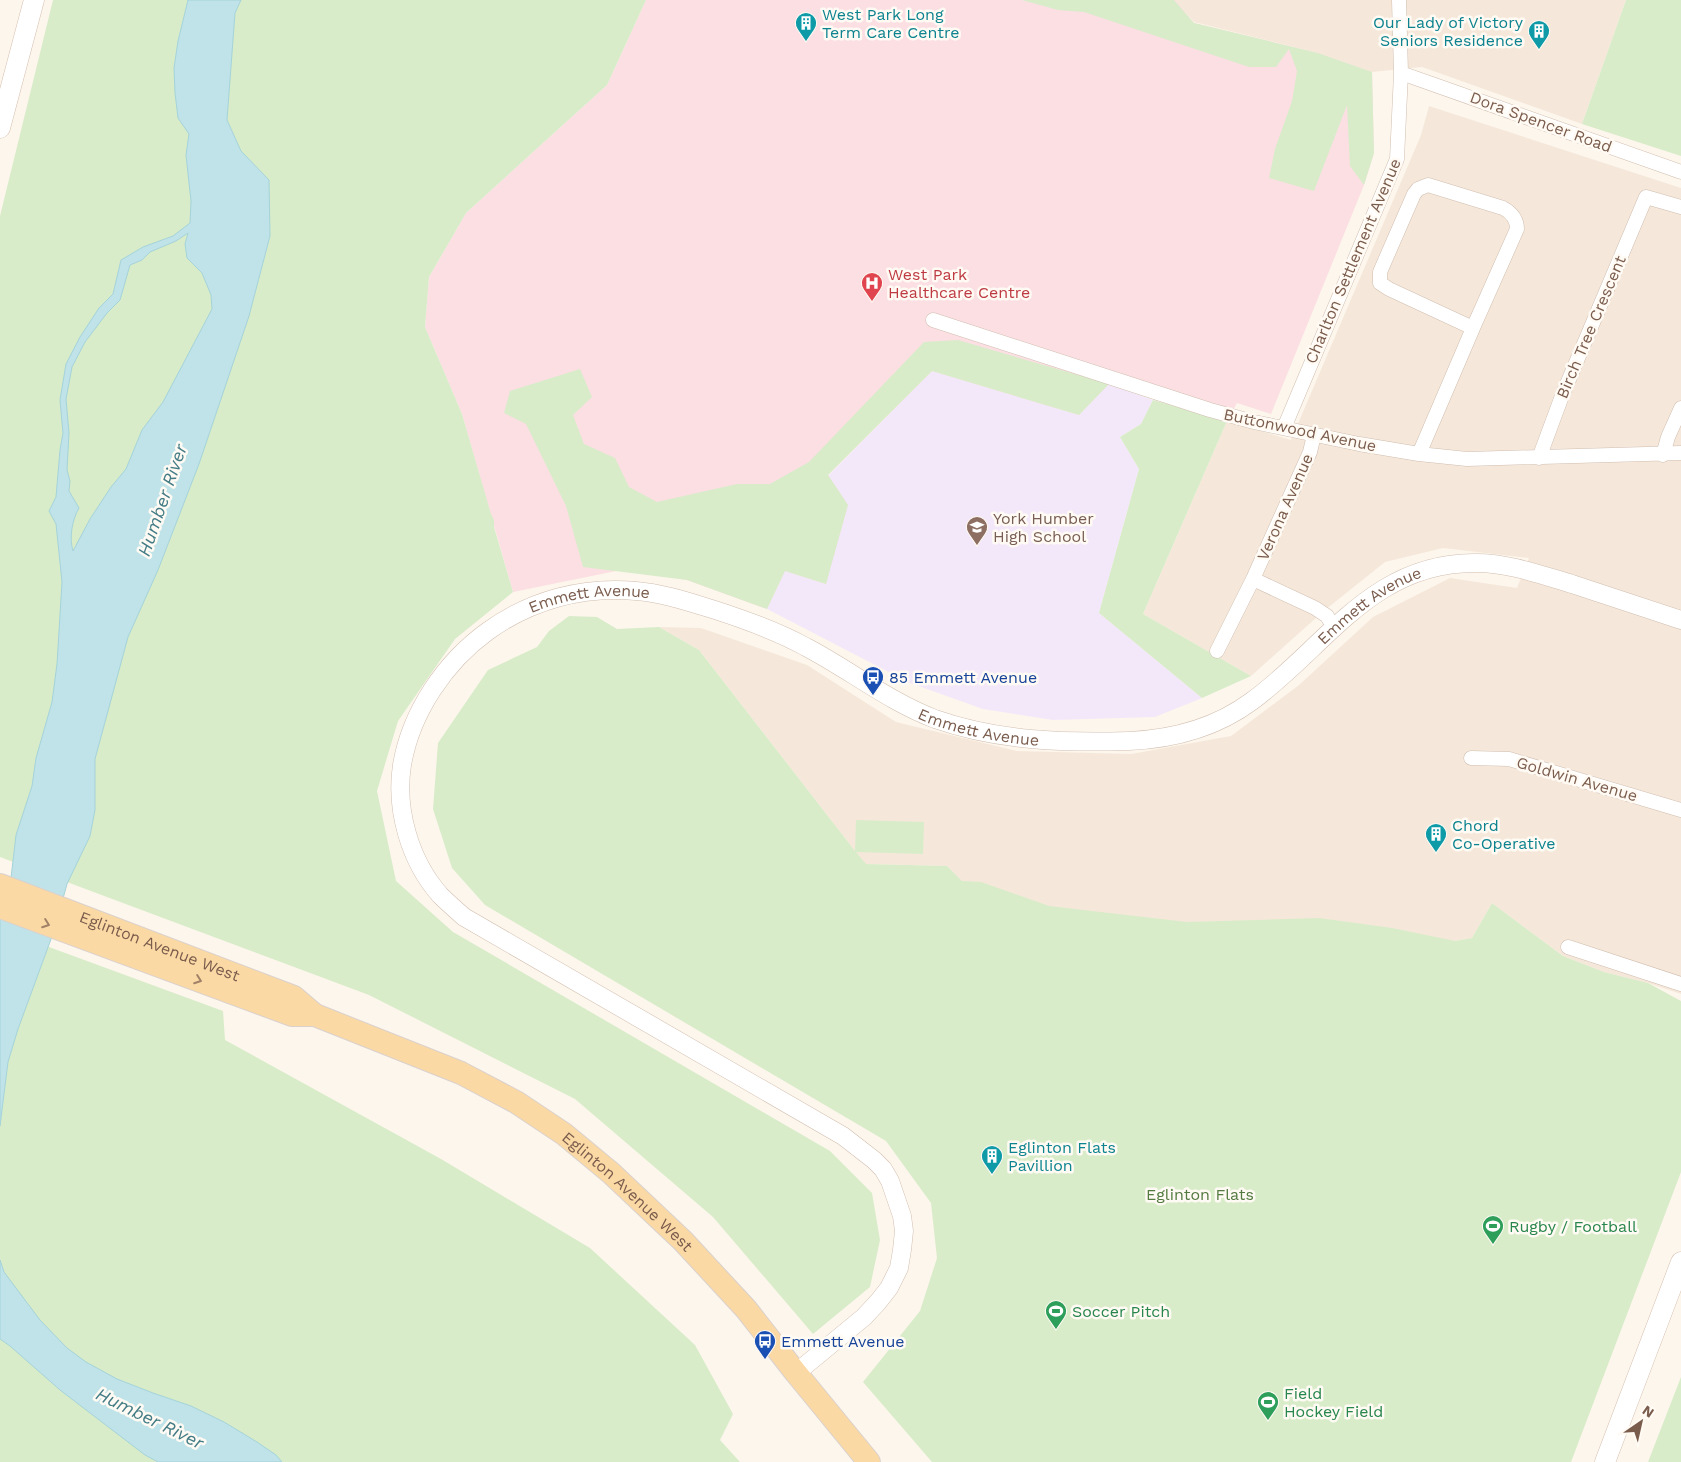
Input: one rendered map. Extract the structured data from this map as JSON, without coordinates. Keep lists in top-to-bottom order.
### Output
{
  "streets": {
    "main road": ["Eglinton Avenue West"],
    "street": [
      "Dora Spencer Road",
      "Charlton Settlement Avenue",
      "Birch Tree Crescent",
      "Buttonwood Avenue",
      "Verona Avenue",
      "Emmett Avenue",
      "Goldwin Avenue"
    ]
  },
  "crossings": [
    ["Dora Spencer Road", "Charlton Settlement Avenue"],
    ["Charlton Settlement Avenue", "Buttonwood Avenue"],
    ["Birch Tree Crescent", "Buttonwood Avenue"],
    ["Buttonwood Avenue", "Verona Avenue"],
    ["Verona Avenue", "Emmett Avenue"],
    ["Emmett Avenue", "Eglinton Avenue West"]
  ],
  "water": ["Humber River"],
  "parks": ["Eglinton Flats"],
  "places": {
    "building": [
      "West Park Long Term Care Centre",
      "Our Lady of Victory Seniors Residence",
      "Chord Co-Operative",
      "Eglinton Flats Pavillion"
    ],
    "hospital": ["West Park Healthcare Centre"],
    "school or university": ["York Humber High School"],
    "bus stop": ["85 Emmett Avenue", "Emmett Avenue"],
    "sports": ["Rugby / Football", "Soccer Pitch", "Field Hockey Field"]
  },
  "north": "top right"
}
